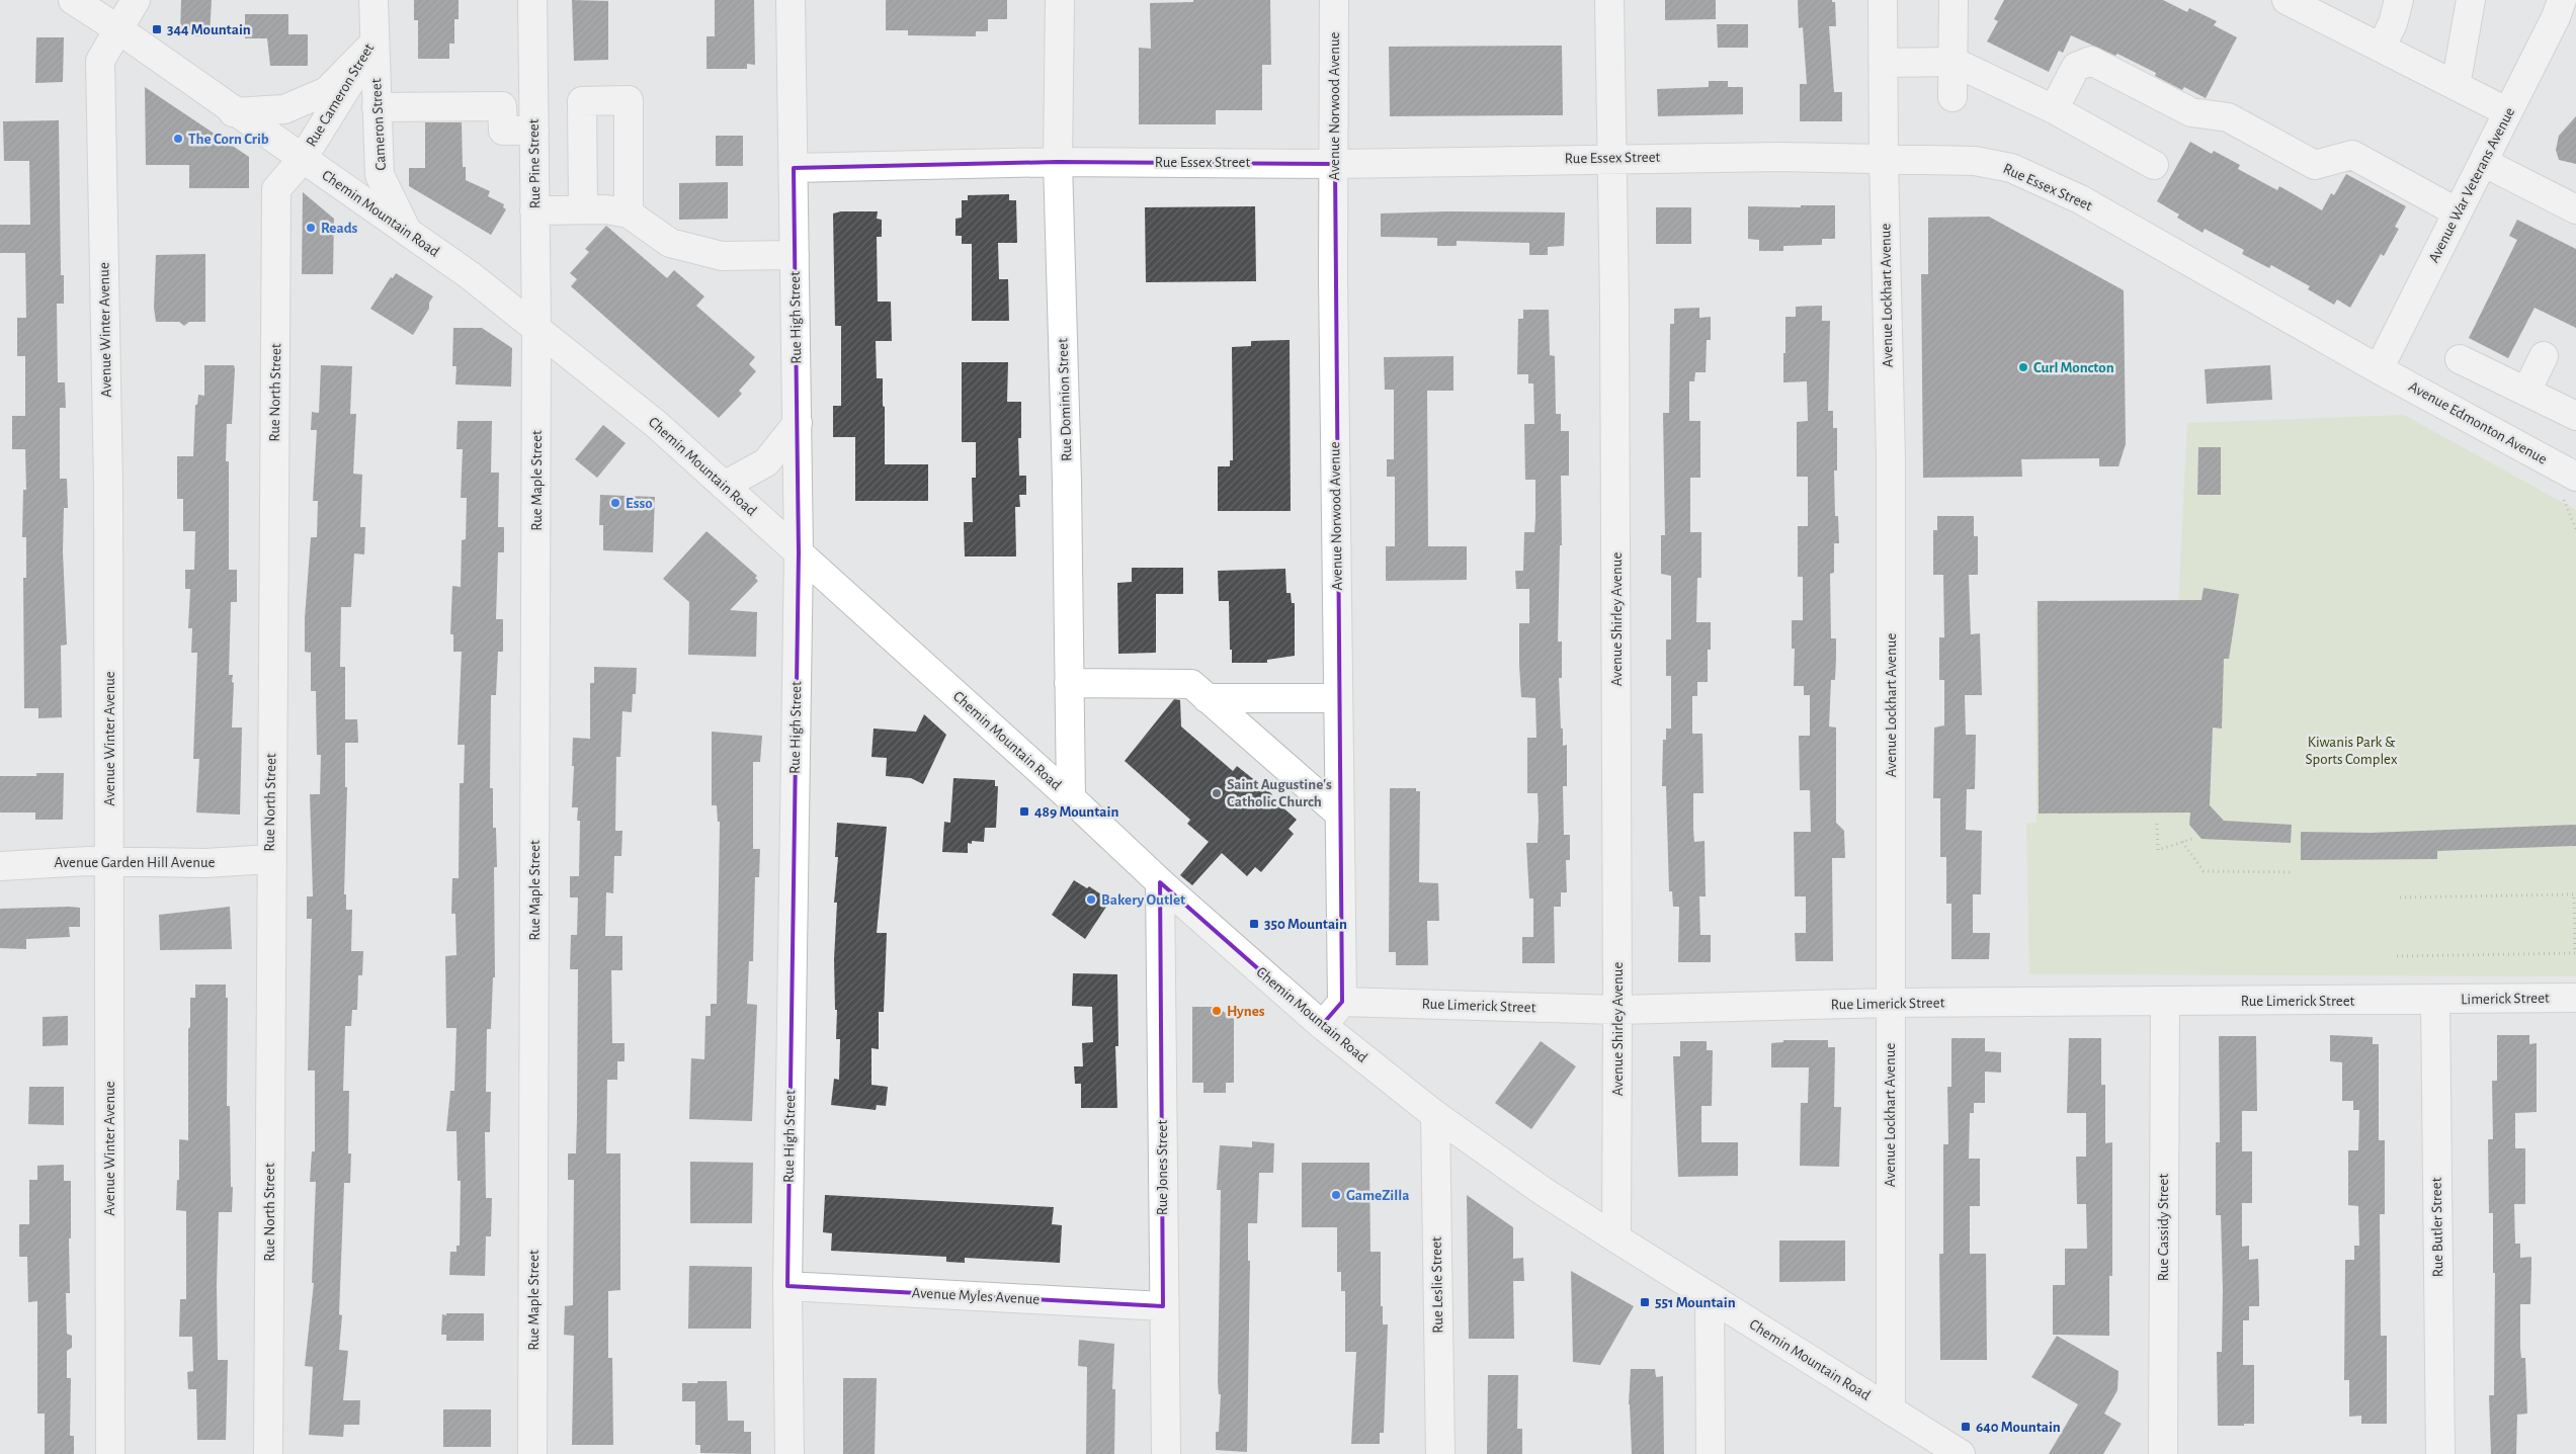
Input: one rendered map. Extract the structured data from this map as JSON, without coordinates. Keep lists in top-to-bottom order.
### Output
{
  "streets": {
    "street": [
      "Rue Cameron Street",
      "Avenue Norwood Avenue",
      "Cameron Street",
      "Rue Essex Street",
      "Rue Pine Street",
      "Avenue War Veterans Avenue",
      "Chemin Mountain Road",
      "Avenue Lockhart Avenue",
      "Rue High Street",
      "Avenue Winter Avenue",
      "Rue North Street",
      "Rue Dominion Street",
      "Avenue Edmonton Avenue",
      "Rue Maple Street",
      "Avenue Shirley Avenue",
      "Avenue Garden Hill Avenue",
      "Limerick Street",
      "Rue Limerick Street",
      "Rue Jones Street",
      "Rue Cassidy Street",
      "Rue Butler Street",
      "Rue Leslie Street",
      "Avenue Myles Avenue"
    ]
  },
  "crossings": [
    ["Rue Cameron Street", "Cameron Street"],
    ["Rue Cameron Street", "Chemin Mountain Road"],
    ["Rue Cameron Street", "Rue North Street"],
    ["Avenue Norwood Avenue", "Rue Essex Street"],
    ["Avenue Norwood Avenue", "Rue Limerick Street"],
    ["Cameron Street", "Chemin Mountain Road"],
    ["Rue Essex Street", "Avenue War Veterans Avenue"],
    ["Rue Essex Street", "Avenue Lockhart Avenue"],
    ["Rue Essex Street", "Rue High Street"],
    ["Rue Essex Street", "Rue Dominion Street"],
    ["Rue Essex Street", "Avenue Edmonton Avenue"],
    ["Rue Essex Street", "Avenue Shirley Avenue"],
    ["Rue Pine Street", "Chemin Mountain Road"],
    ["Rue Pine Street", "Rue Maple Street"],
    ["Avenue War Veterans Avenue", "Avenue Edmonton Avenue"],
    ["Chemin Mountain Road", "Avenue Lockhart Avenue"],
    ["Chemin Mountain Road", "Rue High Street"],
    ["Chemin Mountain Road", "Avenue Winter Avenue"],
    ["Chemin Mountain Road", "Rue North Street"],
    ["Chemin Mountain Road", "Rue Dominion Street"],
    ["Chemin Mountain Road", "Rue Maple Street"],
    ["Chemin Mountain Road", "Avenue Shirley Avenue"],
    ["Chemin Mountain Road", "Rue Jones Street"],
    ["Chemin Mountain Road", "Rue Leslie Street"],
    ["Avenue Lockhart Avenue", "Rue Limerick Street"],
    ["Rue High Street", "Avenue Myles Avenue"],
    ["Avenue Winter Avenue", "Avenue Garden Hill Avenue"],
    ["Rue North Street", "Avenue Garden Hill Avenue"],
    ["Avenue Shirley Avenue", "Rue Limerick Street"],
    ["Limerick Street", "Rue Limerick Street"],
    ["Limerick Street", "Rue Butler Street"],
    ["Rue Limerick Street", "Rue Cassidy Street"],
    ["Rue Limerick Street", "Rue Butler Street"],
    ["Rue Jones Street", "Avenue Myles Avenue"]
  ],
  "parks": ["Kiwanis Park & Sports Complex"],
  "places": {
    "transit": [
      "344 Mountain",
      "489 Mountain",
      "350 Mountain",
      "551 Mountain",
      "640 Mountain"
    ],
    "other": [
      "The Corn Crib",
      "Reads",
      "Curl Moncton",
      "Esso",
      "Saint Augustine's Catholic Church",
      "Bakery Outlet",
      "Hynes",
      "GameZilla"
    ]
  }
}
